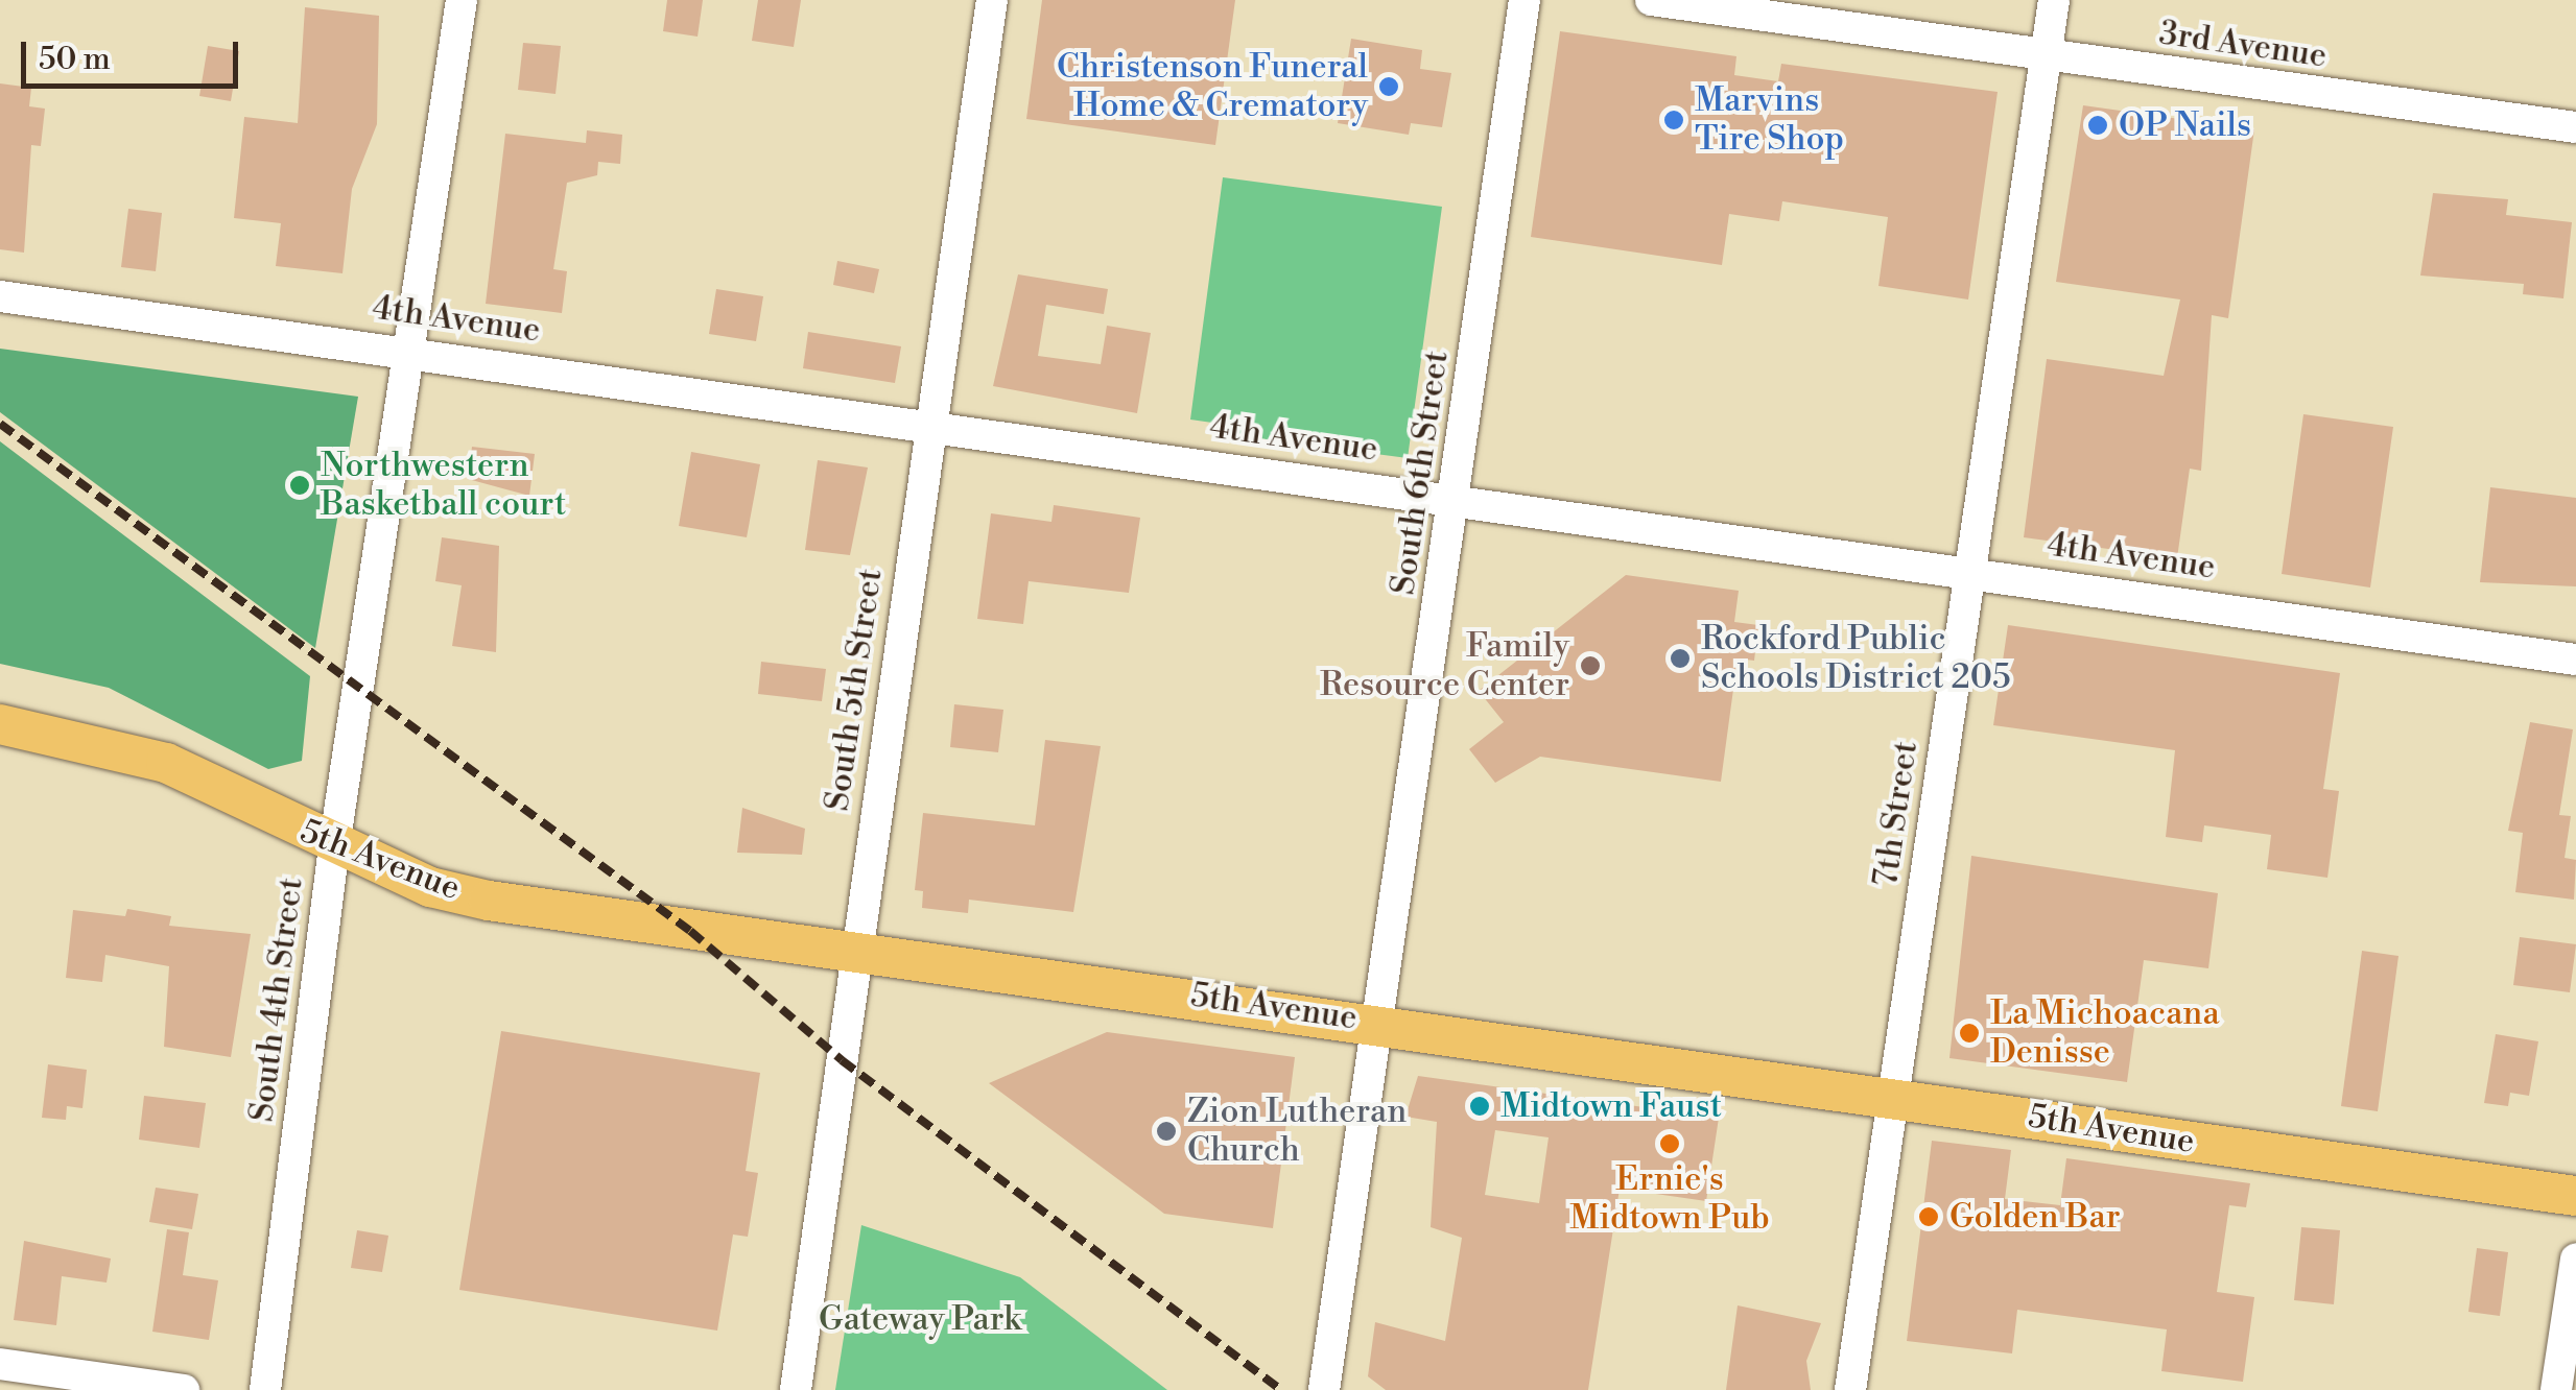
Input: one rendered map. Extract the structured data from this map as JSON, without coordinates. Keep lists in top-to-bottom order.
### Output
{
  "streets": {
    "main road": ["5th Avenue"],
    "street": [
      "3rd Avenue",
      "4th Avenue",
      "South 6th Street",
      "South 5th Street",
      "7th Street",
      "South 4th Street"
    ]
  },
  "crossings": [
    ["3rd Avenue", "7th Street"],
    ["4th Avenue", "South 6th Street"],
    ["4th Avenue", "South 5th Street"],
    ["4th Avenue", "7th Street"],
    ["4th Avenue", "South 4th Street"],
    ["South 6th Street", "5th Avenue"],
    ["South 5th Street", "5th Avenue"],
    ["7th Street", "5th Avenue"],
    ["5th Avenue", "South 4th Street"]
  ],
  "parks": ["Gateway Park"],
  "places": [
    "Christenson Funeral Home & Crematory",
    "Marvins Tire Shop",
    "OP Nails",
    "Northwestern Basketball court",
    "Rockford Public Schools District 205",
    "Family Resource Center",
    "La Michoacana Denisse",
    "Midtown Faust",
    "Zion Lutheran Church",
    "Ernie's Midtown Pub",
    "Golden Bar"
  ],
  "scale_bar": "50 m"
}
